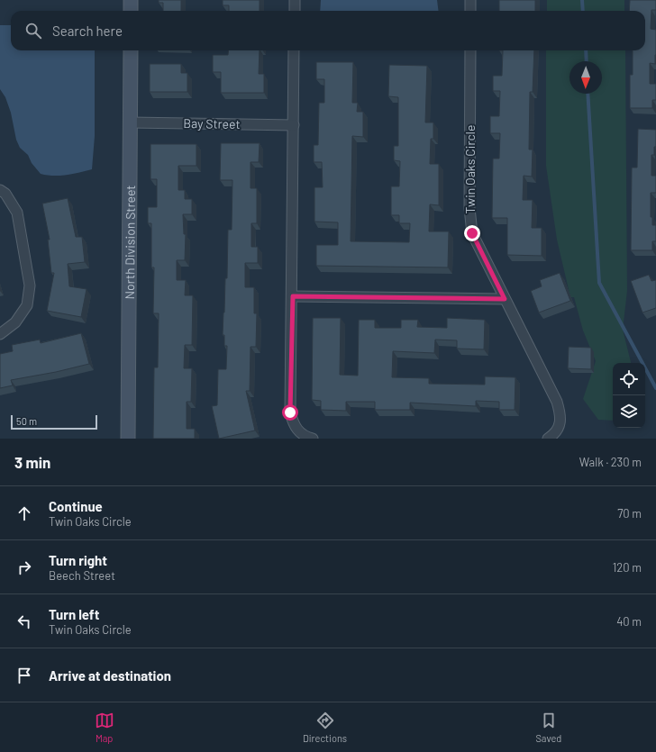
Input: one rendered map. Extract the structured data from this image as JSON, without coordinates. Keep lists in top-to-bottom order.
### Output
{
  "streets": {
    "street": ["Bay Street", "Twin Oaks Circle", "North Division Street"]
  },
  "crossings": [
    ["Bay Street", "North Division Street"]
  ],
  "scale_bar": "50 m",
  "north": "bottom",
  "page": {
    "search": "Search here",
    "scale": "50 m",
    "heading": ["3 min", "Walk · 230 m"],
    "list": [
      ["Continue", "Twin Oaks Circle", "70 m"],
      ["Turn right", "Beech Street", "120 m"],
      ["Turn left", "Twin Oaks Circle", "40 m"],
      "Arrive at destination"
    ],
    "nav": ["Map", "Directions", "Saved"]
  }
}
